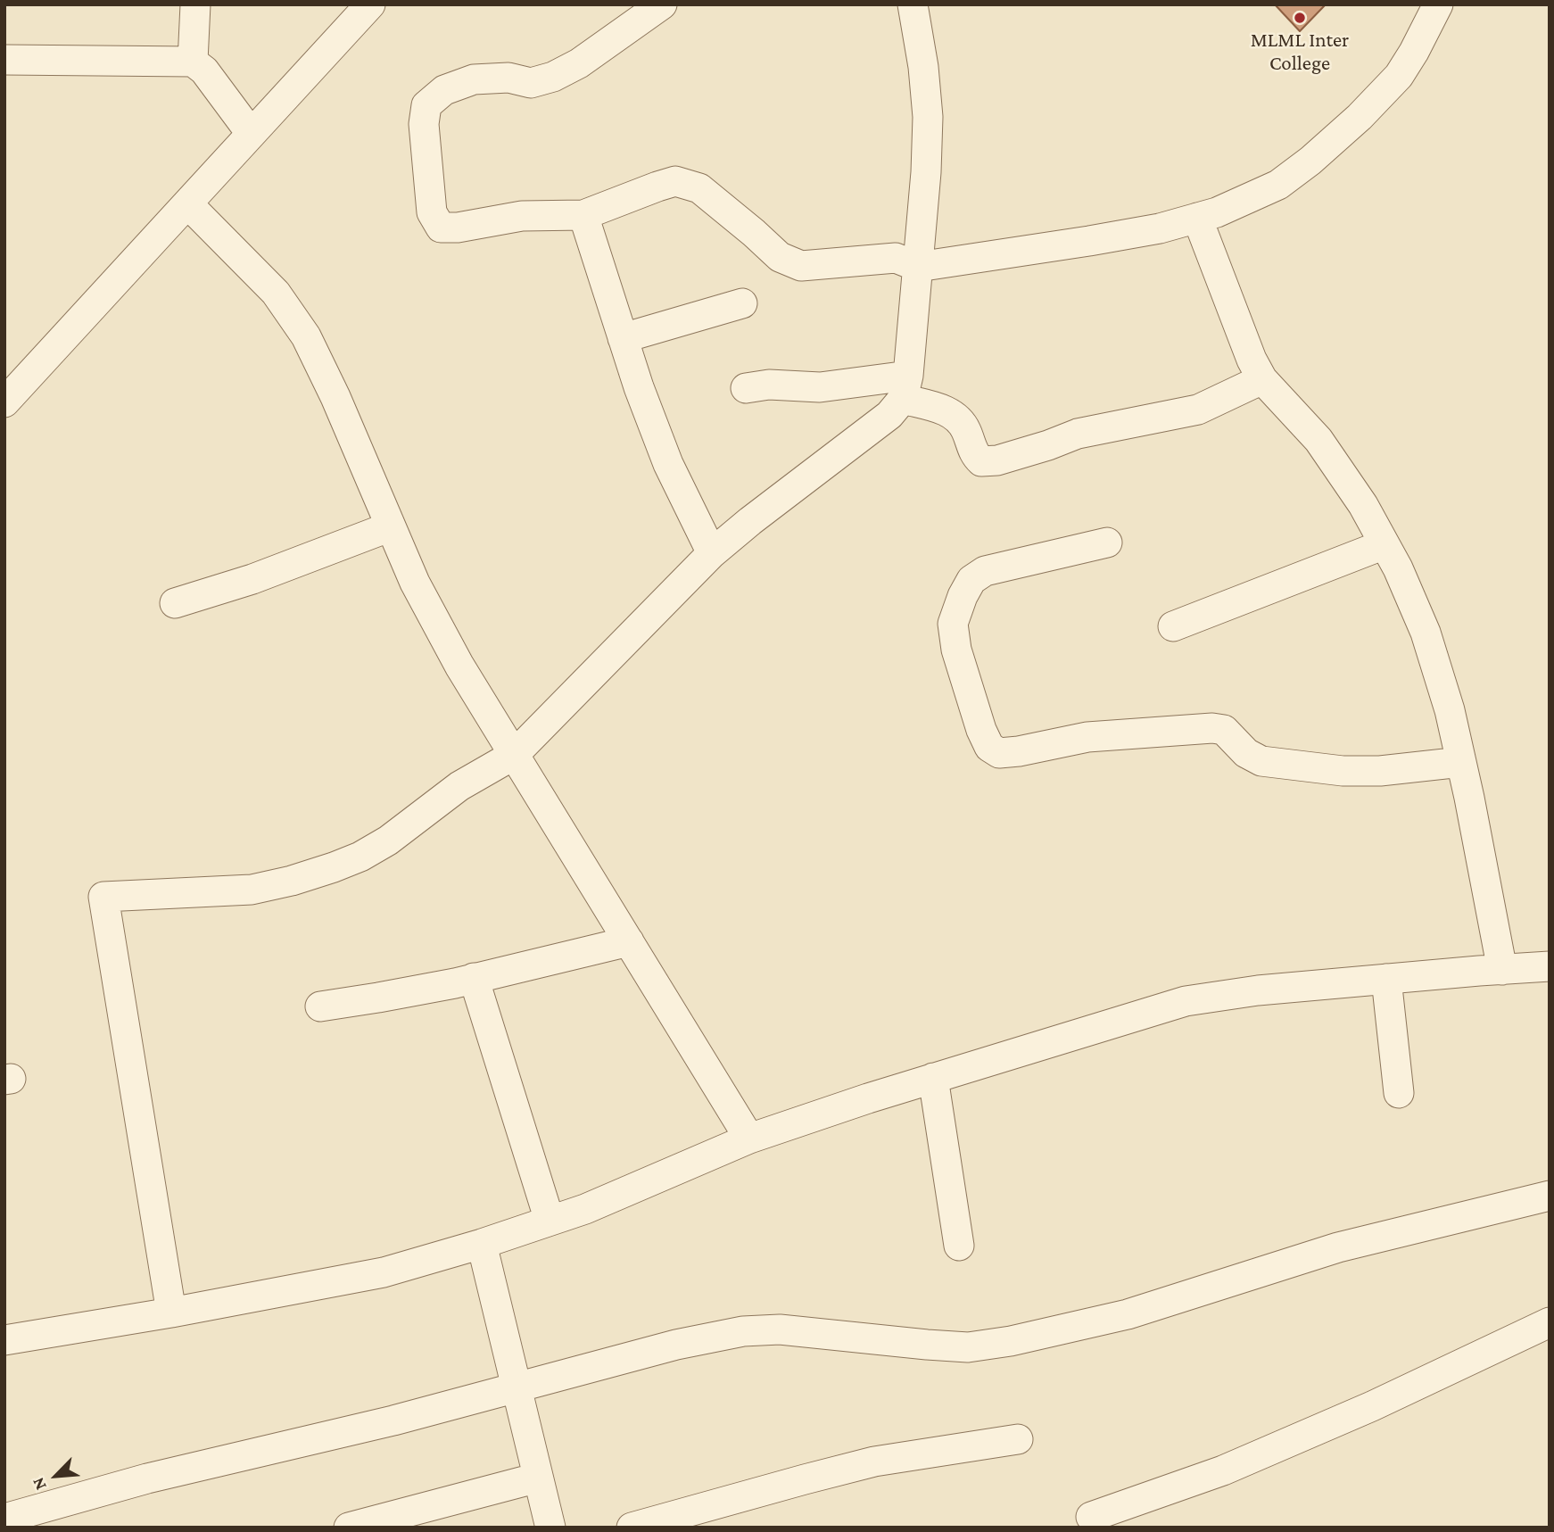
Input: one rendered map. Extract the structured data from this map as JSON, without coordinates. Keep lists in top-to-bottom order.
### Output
{
  "places": ["MLML Inter College"],
  "north": "bottom left"
}
